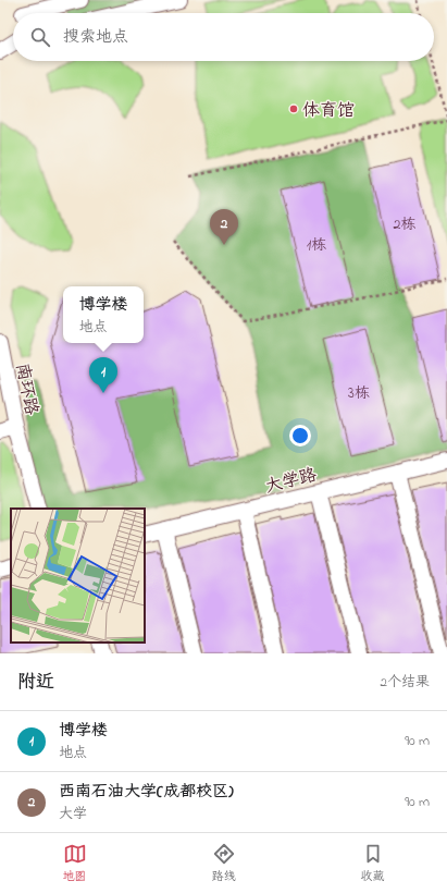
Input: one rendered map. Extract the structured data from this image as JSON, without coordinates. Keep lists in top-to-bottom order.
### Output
{
  "streets": {
    "street": ["南环路", "大学路"]
  },
  "places": ["体育馆"],
  "house_numbers": ["2栋", "1栋", "3栋"],
  "page": {
    "search": "搜索地点",
    "pins": ["2", "1"],
    "popup": ["博学楼", "地点"],
    "heading": ["附近", "2个结果"],
    "list": [
      {
        "mark": "1",
        "name": "博学楼",
        "note": "地点",
        "value": "90 m"
      },
      {
        "mark": "2",
        "name": "西南石油大学(成都校区)",
        "note": "大学",
        "value": "90 m"
      }
    ],
    "nav": ["地图", "路线", "收藏"]
  }
}
